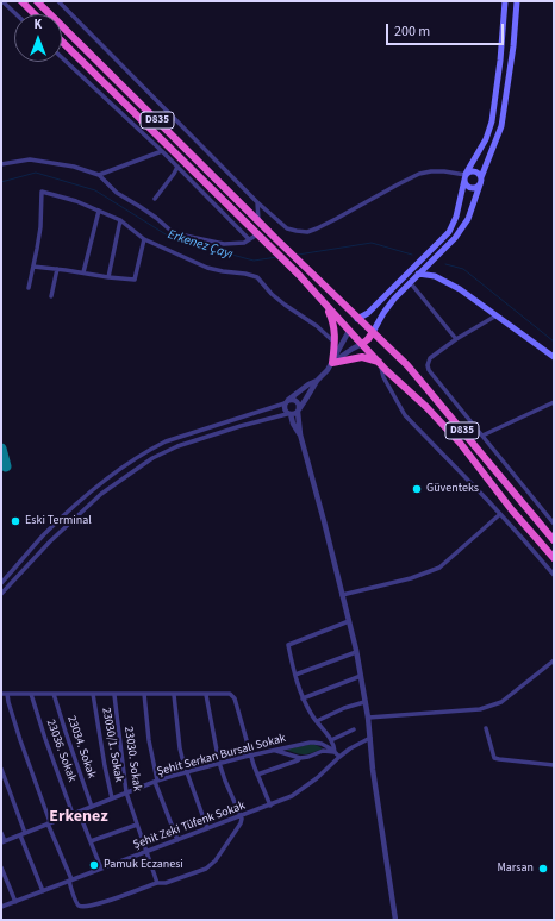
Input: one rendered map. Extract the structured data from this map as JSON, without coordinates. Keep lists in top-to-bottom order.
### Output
{
  "streets": {
    "highway": ["D835"],
    "street": [
      "23030/1. Sokak",
      "23034. Sokak",
      "23036. Sokak",
      "Şehit Serkan Bursalı Sokak",
      "23030. Sokak",
      "Şehit Zeki Tüfenk Sokak"
    ]
  },
  "crossings": [
    ["23030/1. Sokak", "Şehit Serkan Bursalı Sokak"],
    ["23034. Sokak", "Şehit Serkan Bursalı Sokak"],
    ["23036. Sokak", "Şehit Serkan Bursalı Sokak"],
    ["Şehit Serkan Bursalı Sokak", "23030. Sokak"],
    ["Şehit Serkan Bursalı Sokak", "Şehit Zeki Tüfenk Sokak"],
    ["23030. Sokak", "Şehit Zeki Tüfenk Sokak"]
  ],
  "districts": ["Erkenez"],
  "water": ["Erkenez Çayı"],
  "places": [
    "Güventeks",
    "Eski Terminal",
    "Pamuk Eczanesi",
    "Marsan"
  ],
  "scale_bar": "200 m",
  "north": "top"
}
